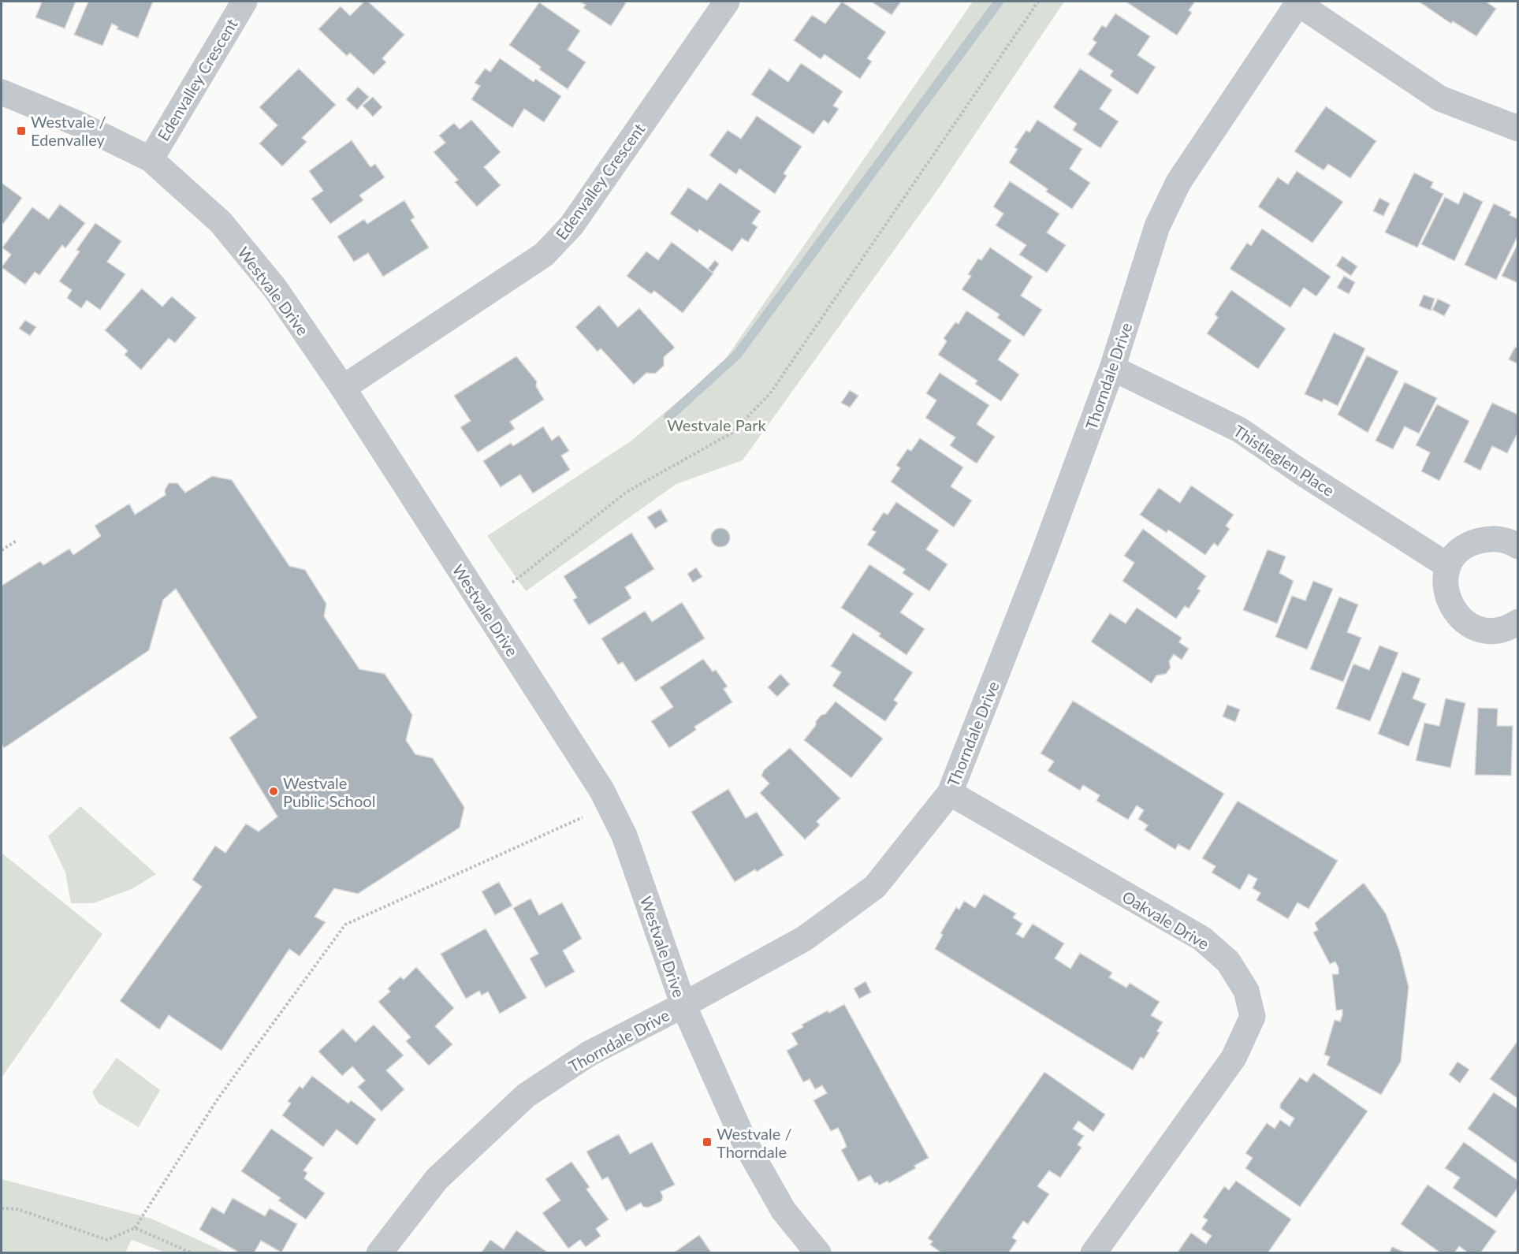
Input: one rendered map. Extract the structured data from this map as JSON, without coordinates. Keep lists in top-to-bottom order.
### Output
{
  "streets": {
    "street": [
      "Edenvalley Crescent",
      "Westvale Drive",
      "Thorndale Drive",
      "Thistleglen Place",
      "Oakvale Drive"
    ]
  },
  "crossings": [
    ["Edenvalley Crescent", "Westvale Drive"],
    ["Westvale Drive", "Thorndale Drive"],
    ["Thorndale Drive", "Thistleglen Place"],
    ["Thorndale Drive", "Oakvale Drive"]
  ],
  "parks": ["Westvale Park"],
  "places": {
    "transit": ["Westvale / Edenvalley", "Westvale / Thorndale"],
    "other": ["Westvale Public School"]
  }
}
